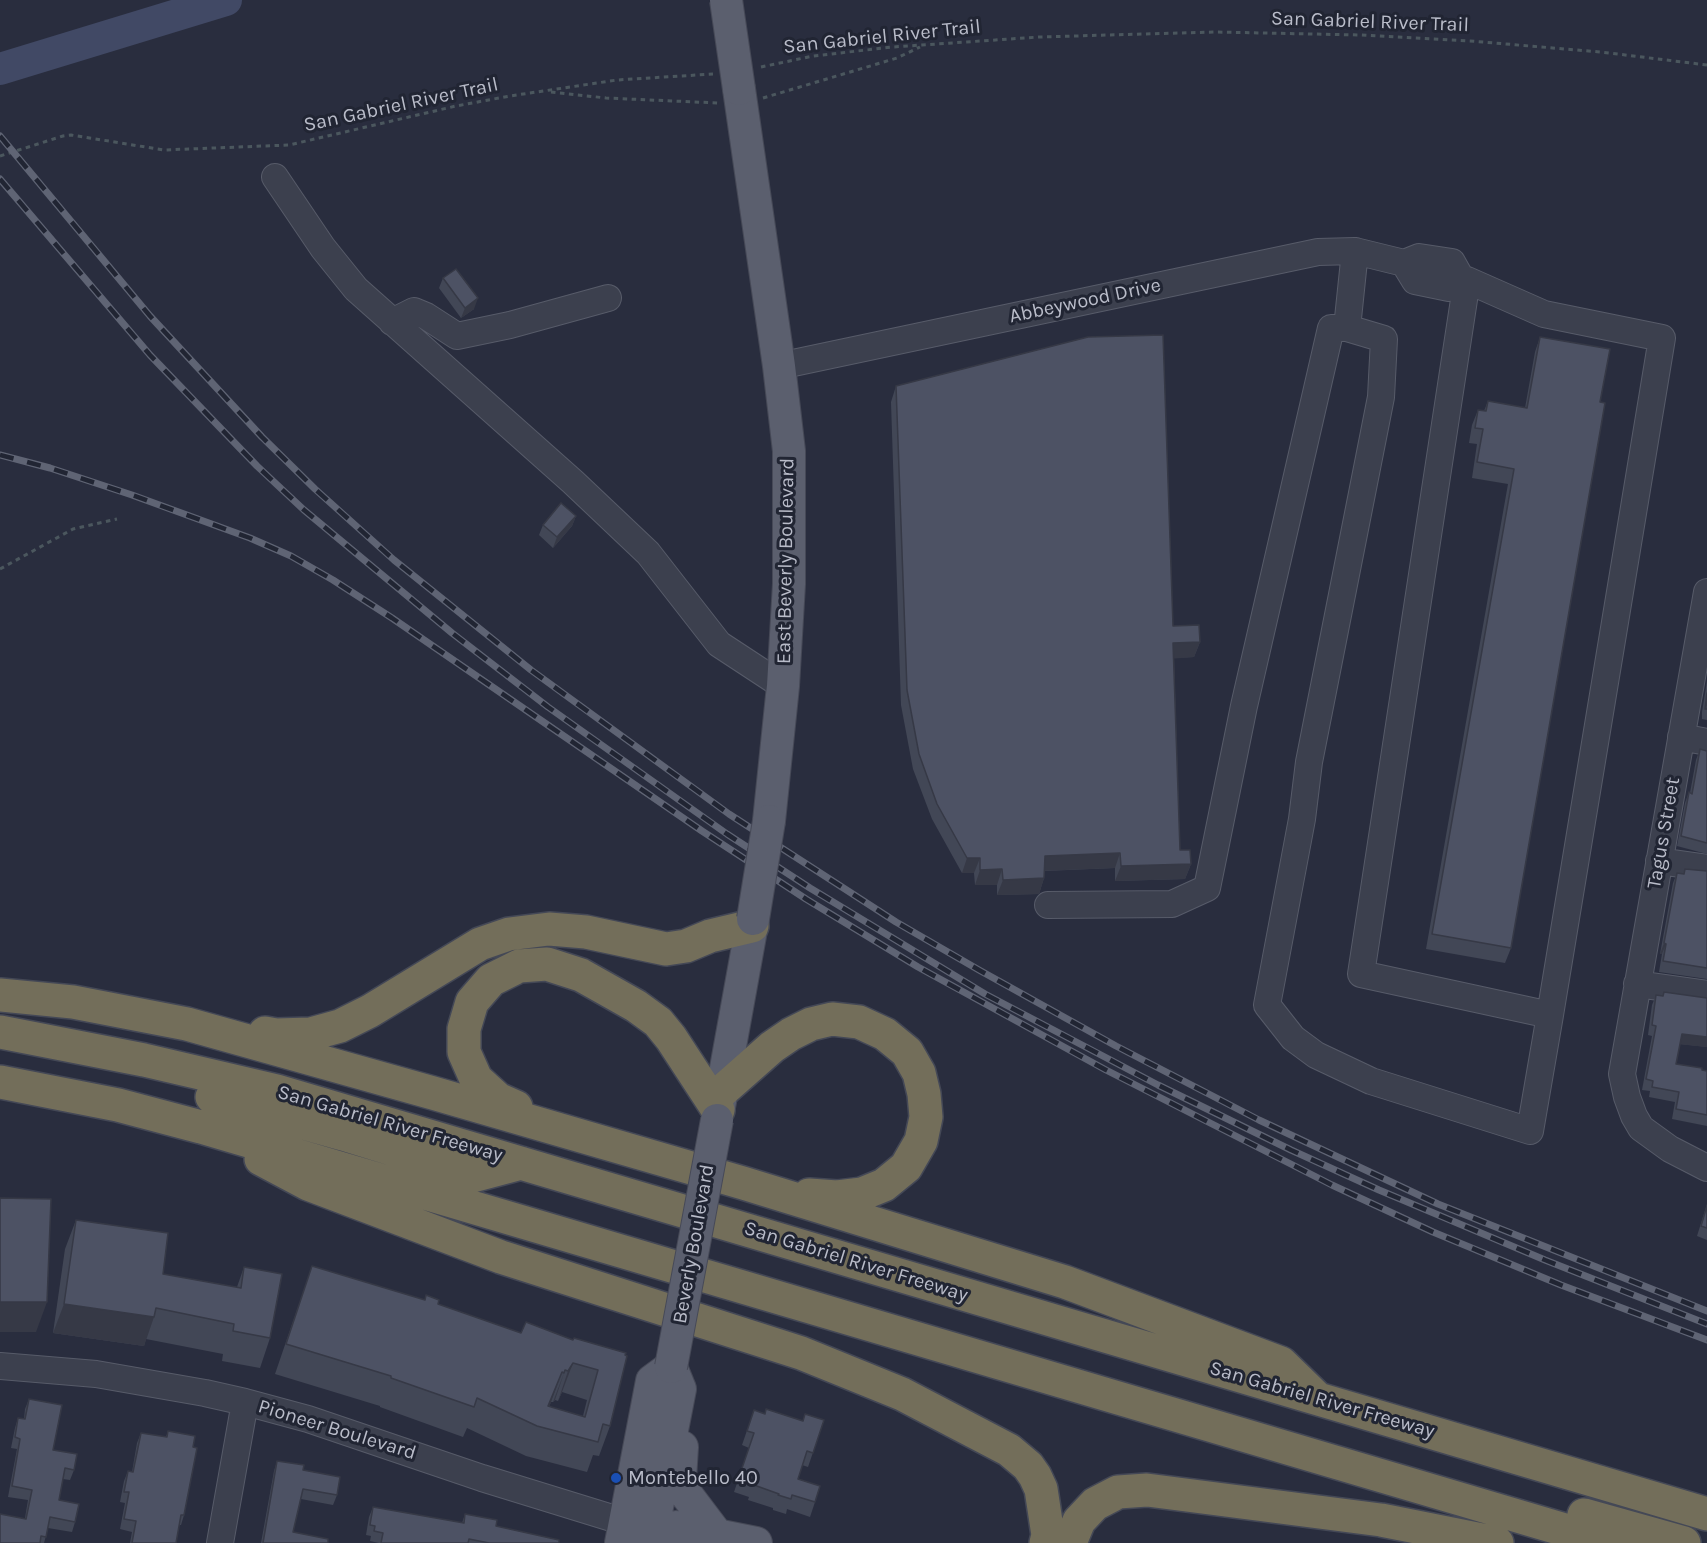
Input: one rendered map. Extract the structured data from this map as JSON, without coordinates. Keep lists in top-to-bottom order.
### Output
{
  "streets": {
    "highway": ["San Gabriel River Freeway"],
    "main road": ["East Beverly Boulevard", "Beverly Boulevard", "Pioneer Boulevard"],
    "street": ["Abbeywood Drive", "Tagus Street"],
    "path": ["San Gabriel River Trail"]
  },
  "crossings": [
    ["San Gabriel River Trail", "East Beverly Boulevard"],
    ["Abbeywood Drive", "East Beverly Boulevard"],
    ["East Beverly Boulevard", "Beverly Boulevard"],
    ["Beverly Boulevard", "Pioneer Boulevard"]
  ],
  "places": ["Montebello 40"]
}
